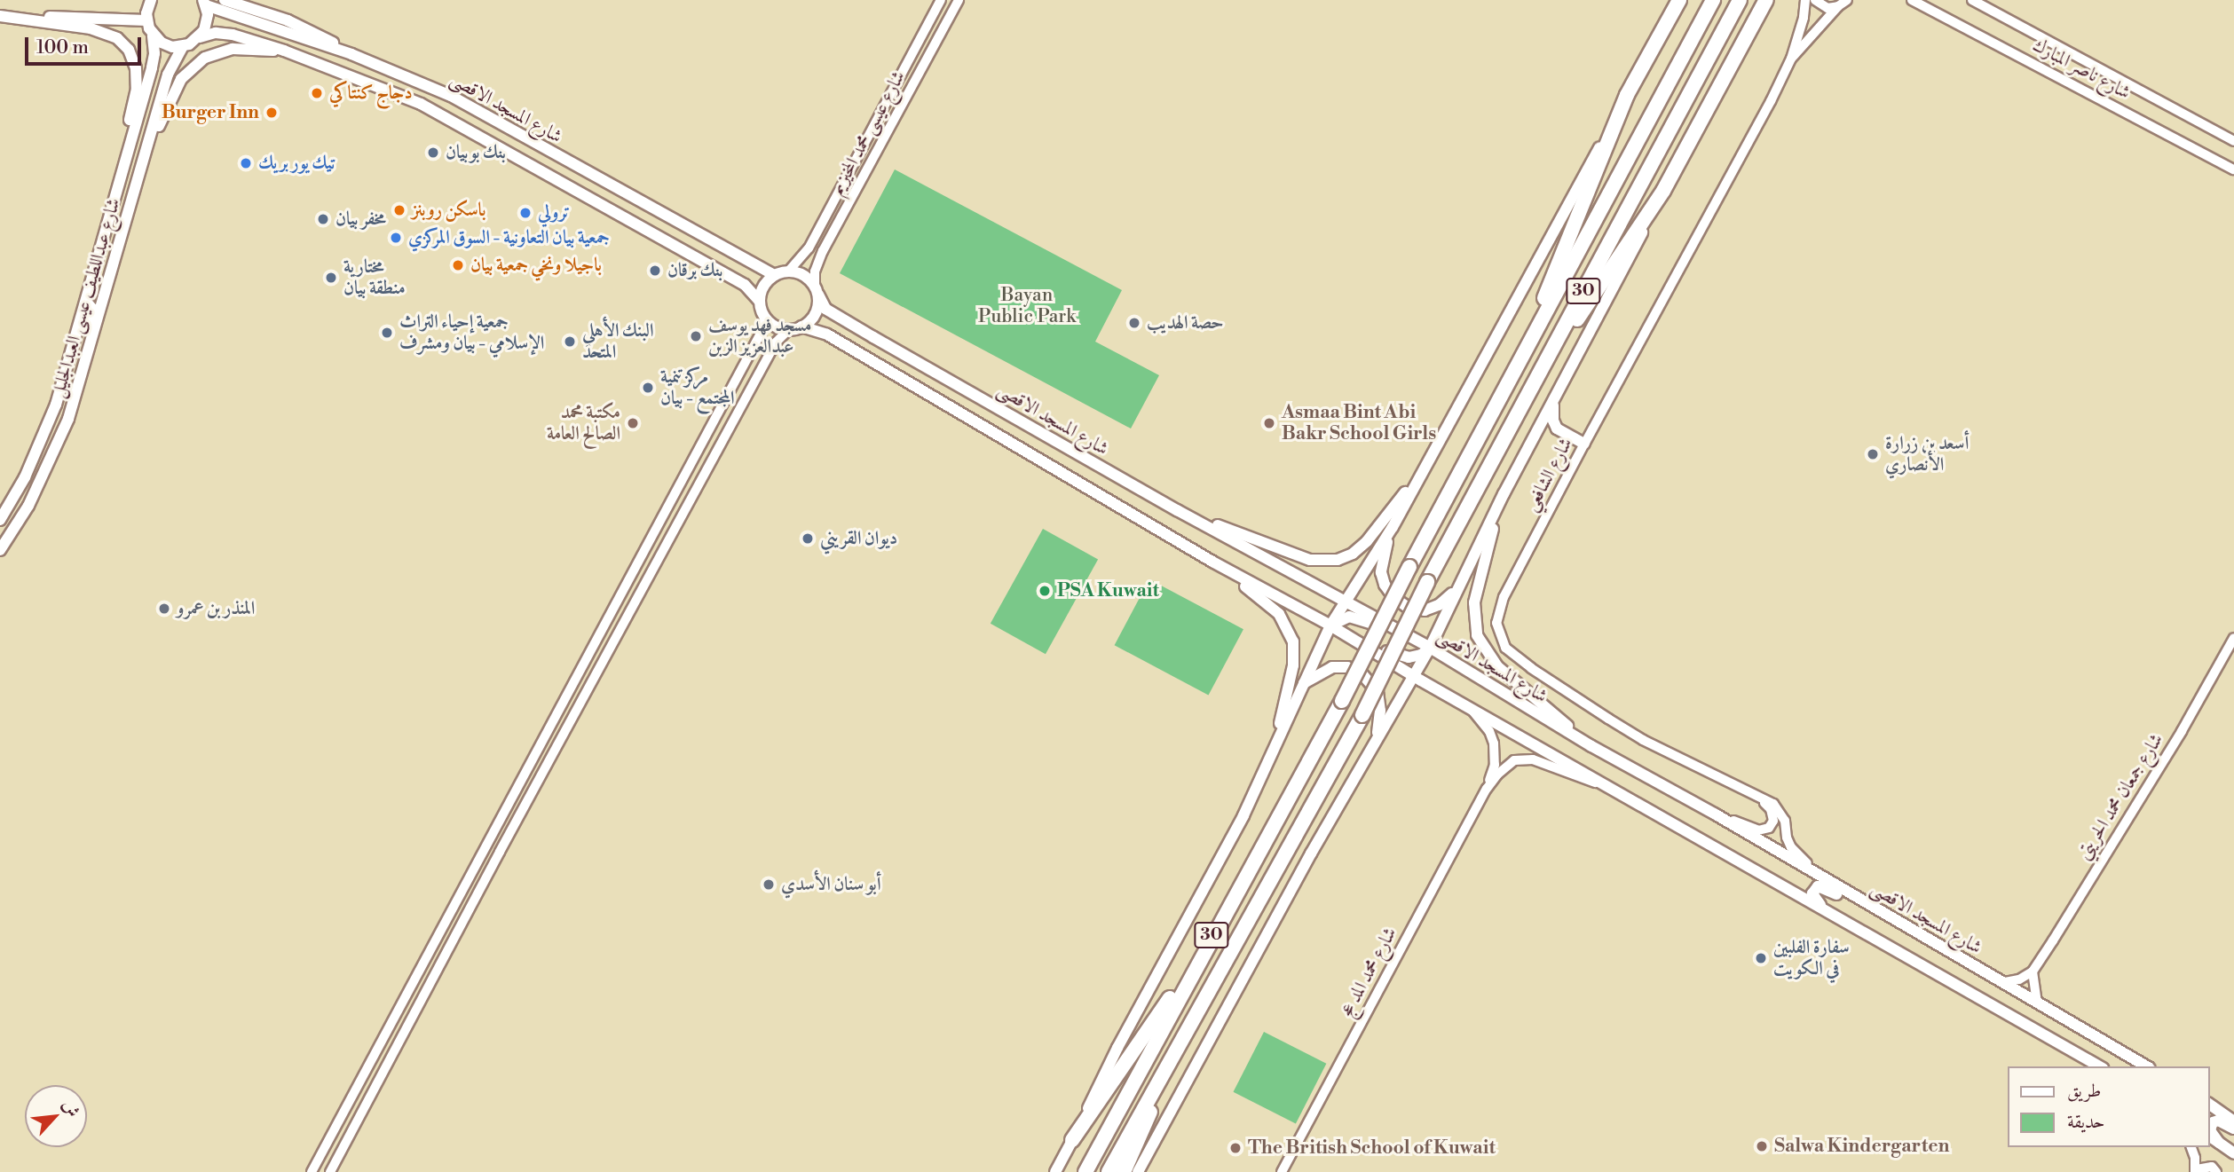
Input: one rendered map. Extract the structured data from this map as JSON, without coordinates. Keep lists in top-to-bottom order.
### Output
{
  "streets": {
    "highway": ["30"],
    "main road": ["شارع المسجد الاقصى", "شارع عبداللطيف عيسى العبدالجليل"],
    "street": [
      "شارع ناصر المبارك",
      "شارع عيسى محمد المخيزيم",
      "شارع الشافعي",
      "شارع جمعان محمد الحريتي",
      "شارع محمد المد عج"
    ]
  },
  "crossings": [
    ["شارع المسجد الاقصى", "شارع عيسى محمد المخيزيم"],
    ["شارع المسجد الاقصى", "شارع الشافعي"]
  ],
  "parks": ["Bayan Public Park"],
  "places": [
    "دجاج كنتاكي",
    "Burger Inn",
    "بنك بوبيان",
    "تيك يور بريك",
    "باسكن روبنز",
    "ترولي",
    "مخفر بيان",
    "جمعية بيان التعاونية - السوق المركزي",
    "باجيلا ونخي جمعية بيان",
    "بنك برقان",
    "مختارية منطقة بيان",
    "حصة الهديب",
    "جمعية إحياء التراث الإسلامي - بيان ومشرف",
    "مسجد فهد يوسف عبدالعزيز الزبن",
    "البنك الأهلي المتحد",
    "مركز تنمية المجتمع - بيان",
    "مكتبة محمد الصالح العامة",
    "Asmaa Bint Abi Bakr School Girls",
    "أسعد بن زرارة الأنصاري",
    "ديوان القريني",
    "PSA Kuwait",
    "المنذر بن عمرو",
    "أبو سنان الأسدي",
    "سفارة الفلبين في الكويت",
    "Salwa Kindergarten",
    "The British School of Kuwait"
  ],
  "legend": ["طريق", "حديقة"],
  "scale_bar": "100 m",
  "north": "top right"
}
